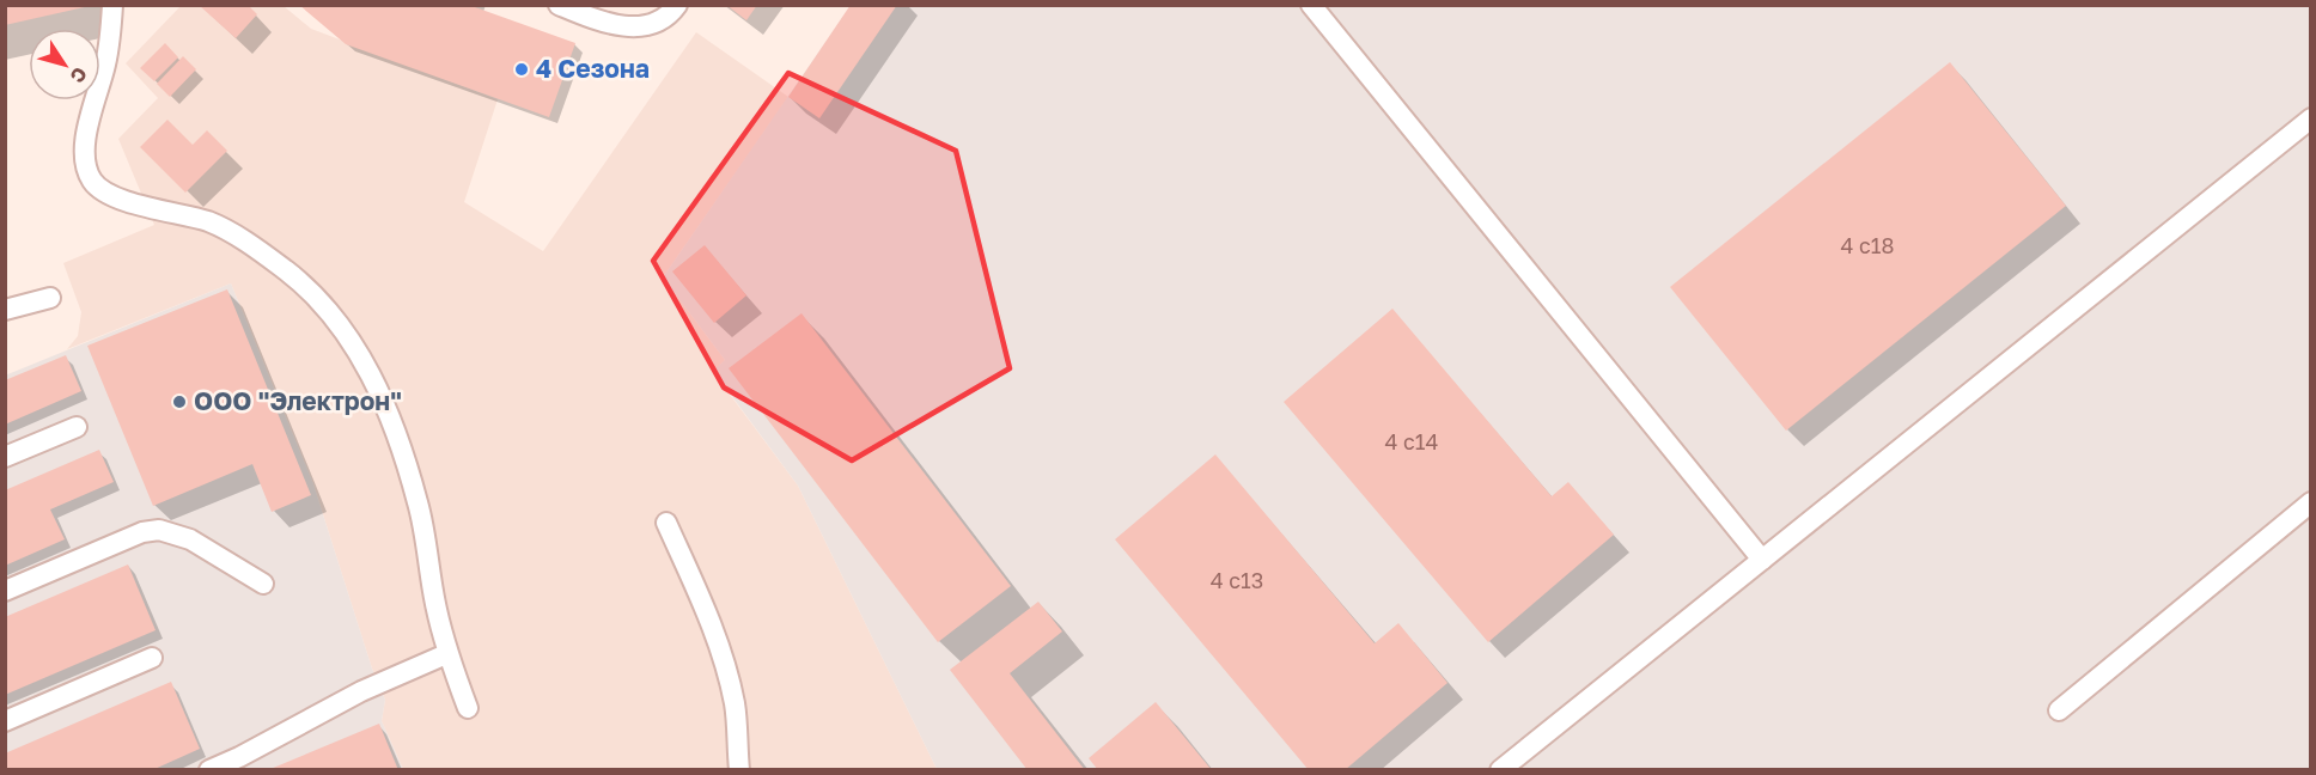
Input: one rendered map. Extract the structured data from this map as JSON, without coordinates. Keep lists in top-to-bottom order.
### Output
{
  "places": ["4 Сезона", "ООО \"Электрон\""],
  "house_numbers": ["4 с18", "4 с14", "4 с13"],
  "north": "bottom right"
}
